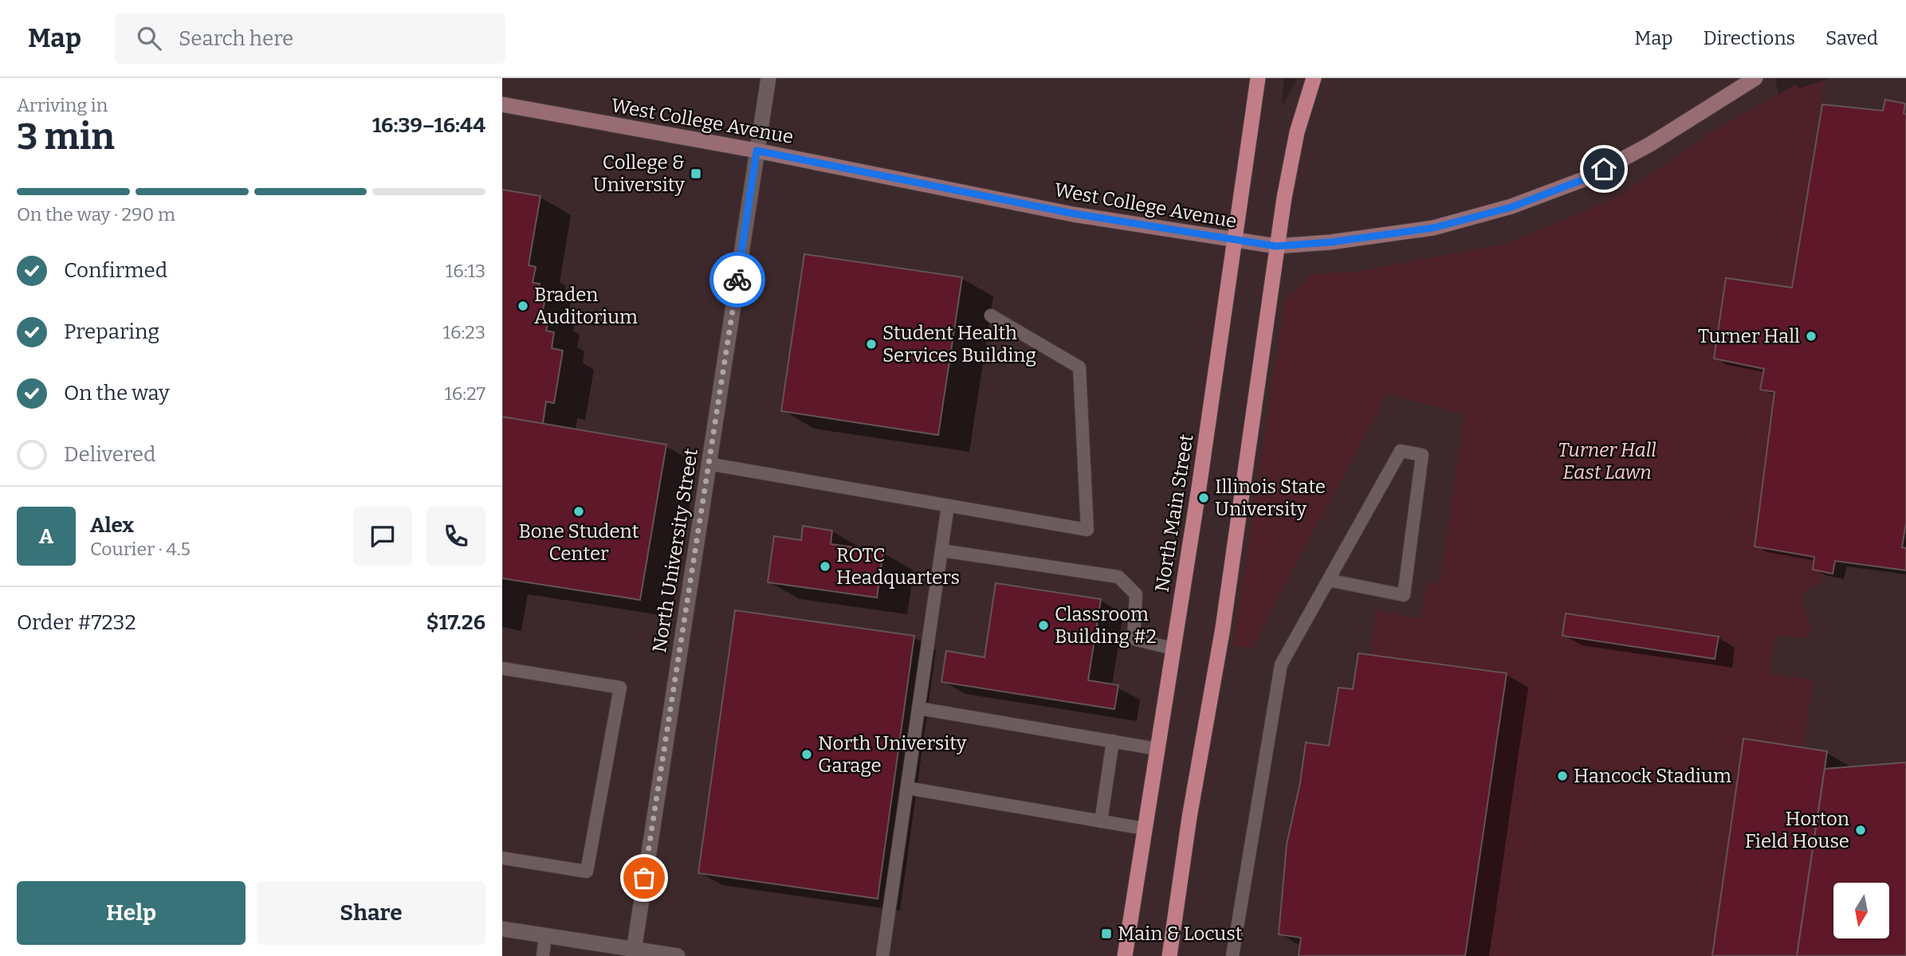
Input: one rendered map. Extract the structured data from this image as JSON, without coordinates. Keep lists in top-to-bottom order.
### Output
{
  "streets": {
    "main road": ["West College Avenue", "North Main Street"],
    "street": ["North University Street"]
  },
  "crossings": [
    ["West College Avenue", "North Main Street"],
    ["West College Avenue", "North University Street"]
  ],
  "parks": ["Turner Hall East Lawn"],
  "places": {
    "transit": ["College & University", "Main & Locust"],
    "other": [
      "Braden Auditorium",
      "Turner Hall",
      "Student Health Services Building",
      "Illinois State University",
      "Bone Student Center",
      "ROTC Headquarters",
      "Classroom Building #2",
      "North University Garage",
      "Hancock Stadium",
      "Horton Field House"
    ]
  },
  "north": "bottom",
  "page": {
    "header": "Map",
    "search": "Search here",
    "nav": ["Map", "Directions", "Saved"],
    "heading": ["3 min", "Arriving in", "16:39–16:44"],
    "panel": [
      "Alex",
      "Courier · 4.5",
      "Order #7232",
      "$17.26"
    ],
    "bar": "On the way · 290 m",
    "list": [
      ["Confirmed", "16:13"],
      ["Preparing", "16:23"],
      ["On the way", "16:27"],
      "Delivered"
    ],
    "round": "A",
    "buttons": ["Help", "Share"]
  }
}
